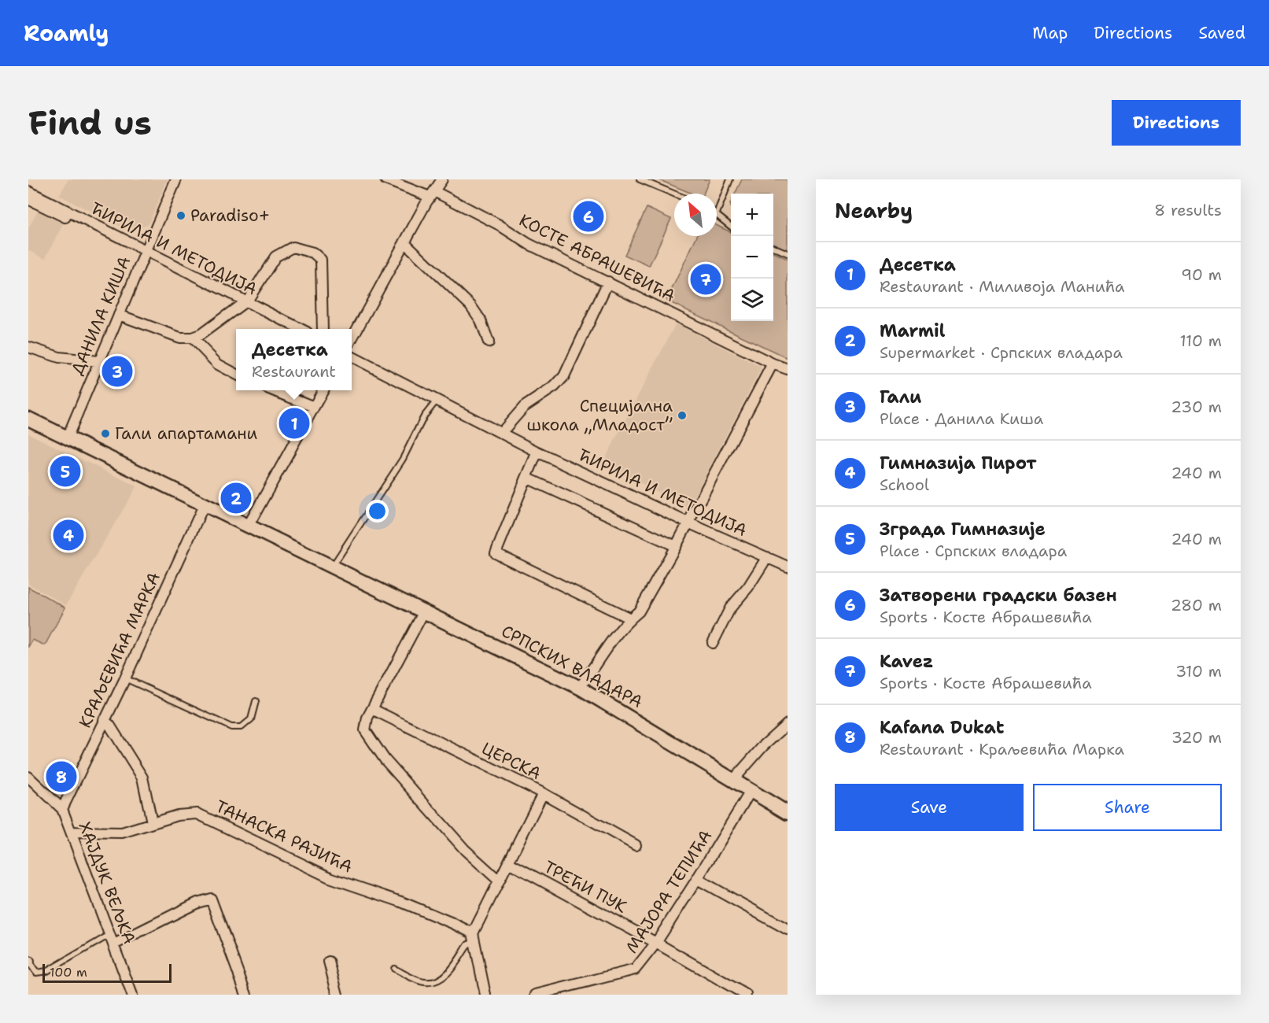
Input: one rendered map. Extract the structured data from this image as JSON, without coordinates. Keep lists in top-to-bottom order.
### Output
{
  "streets": {
    "main road": ["СРПСКИХ ВЛАДАРА"],
    "street": [
      "ЋИРИЛА И МЕТОДИЈА",
      "КОСТЕ АБРАШЕВИЋА",
      "ДАНИЛА КИША",
      "КРАЉЕВИЋА МАРКА",
      "ЦЕРСКА",
      "ТАНАСКА РАЈИЋА",
      "ХАЈДУК ВЕЉКА",
      "ТРЕЋИ ПУК",
      "МАЈОРА ТЕПИЋА"
    ]
  },
  "crossings": [
    ["ЋИРИЛА И МЕТОДИЈА", "ДАНИЛА КИША"],
    ["ДАНИЛА КИША", "СРПСКИХ ВЛАДАРА"],
    ["КРАЉЕВИЋА МАРКА", "СРПСКИХ ВЛАДАРА"],
    ["КРАЉЕВИЋА МАРКА", "ХАЈДУК ВЕЉКА"],
    ["СРПСКИХ ВЛАДАРА", "МАЈОРА ТЕПИЋА"],
    ["ТАНАСКА РАЈИЋА", "ХАЈДУК ВЕЉКА"],
    ["ТРЕЋИ ПУК", "МАЈОРА ТЕПИЋА"]
  ],
  "places": ["Paradiso+", "Специјална школа „Младост”", "Гали апартамани"],
  "scale_bar": "100 m",
  "north": "top left",
  "page": {
    "header": "Roamly",
    "nav": ["Map", "Directions", "Saved"],
    "buttons": [
      "Directions",
      ["Save", "Share"]
    ],
    "title": "Find us",
    "heading": ["Nearby", "8 results"],
    "map_buttons": ["+", "−"],
    "pins": [
      "6",
      "7",
      "3",
      "1",
      "5",
      "2",
      "4",
      "8"
    ],
    "list": [
      {
        "mark": "1",
        "name": "Десетка",
        "note": "Restaurant · Миливоја Манића",
        "value": "90 m"
      },
      {
        "mark": "2",
        "name": "Marmil",
        "note": "Supermarket · Српских владара",
        "value": "110 m"
      },
      {
        "mark": "3",
        "name": "Гали",
        "note": "Place · Данила Киша",
        "value": "230 m"
      },
      {
        "mark": "4",
        "name": "Гимназија Пирот",
        "note": "School",
        "value": "240 m"
      },
      {
        "mark": "5",
        "name": "Зграда Гимназије",
        "note": "Place · Српских владара",
        "value": "240 m"
      },
      {
        "mark": "6",
        "name": "Затворени градски базен",
        "note": "Sports · Косте Абрашевића",
        "value": "280 m"
      },
      {
        "mark": "7",
        "name": "Kavez",
        "note": "Sports · Косте Абрашевића",
        "value": "310 m"
      },
      {
        "mark": "8",
        "name": "Kafana Dukat",
        "note": "Restaurant · Краљевића Марка",
        "value": "320 m"
      }
    ],
    "popup": ["Десетка", "Restaurant"],
    "scale": "100 m"
  }
}
